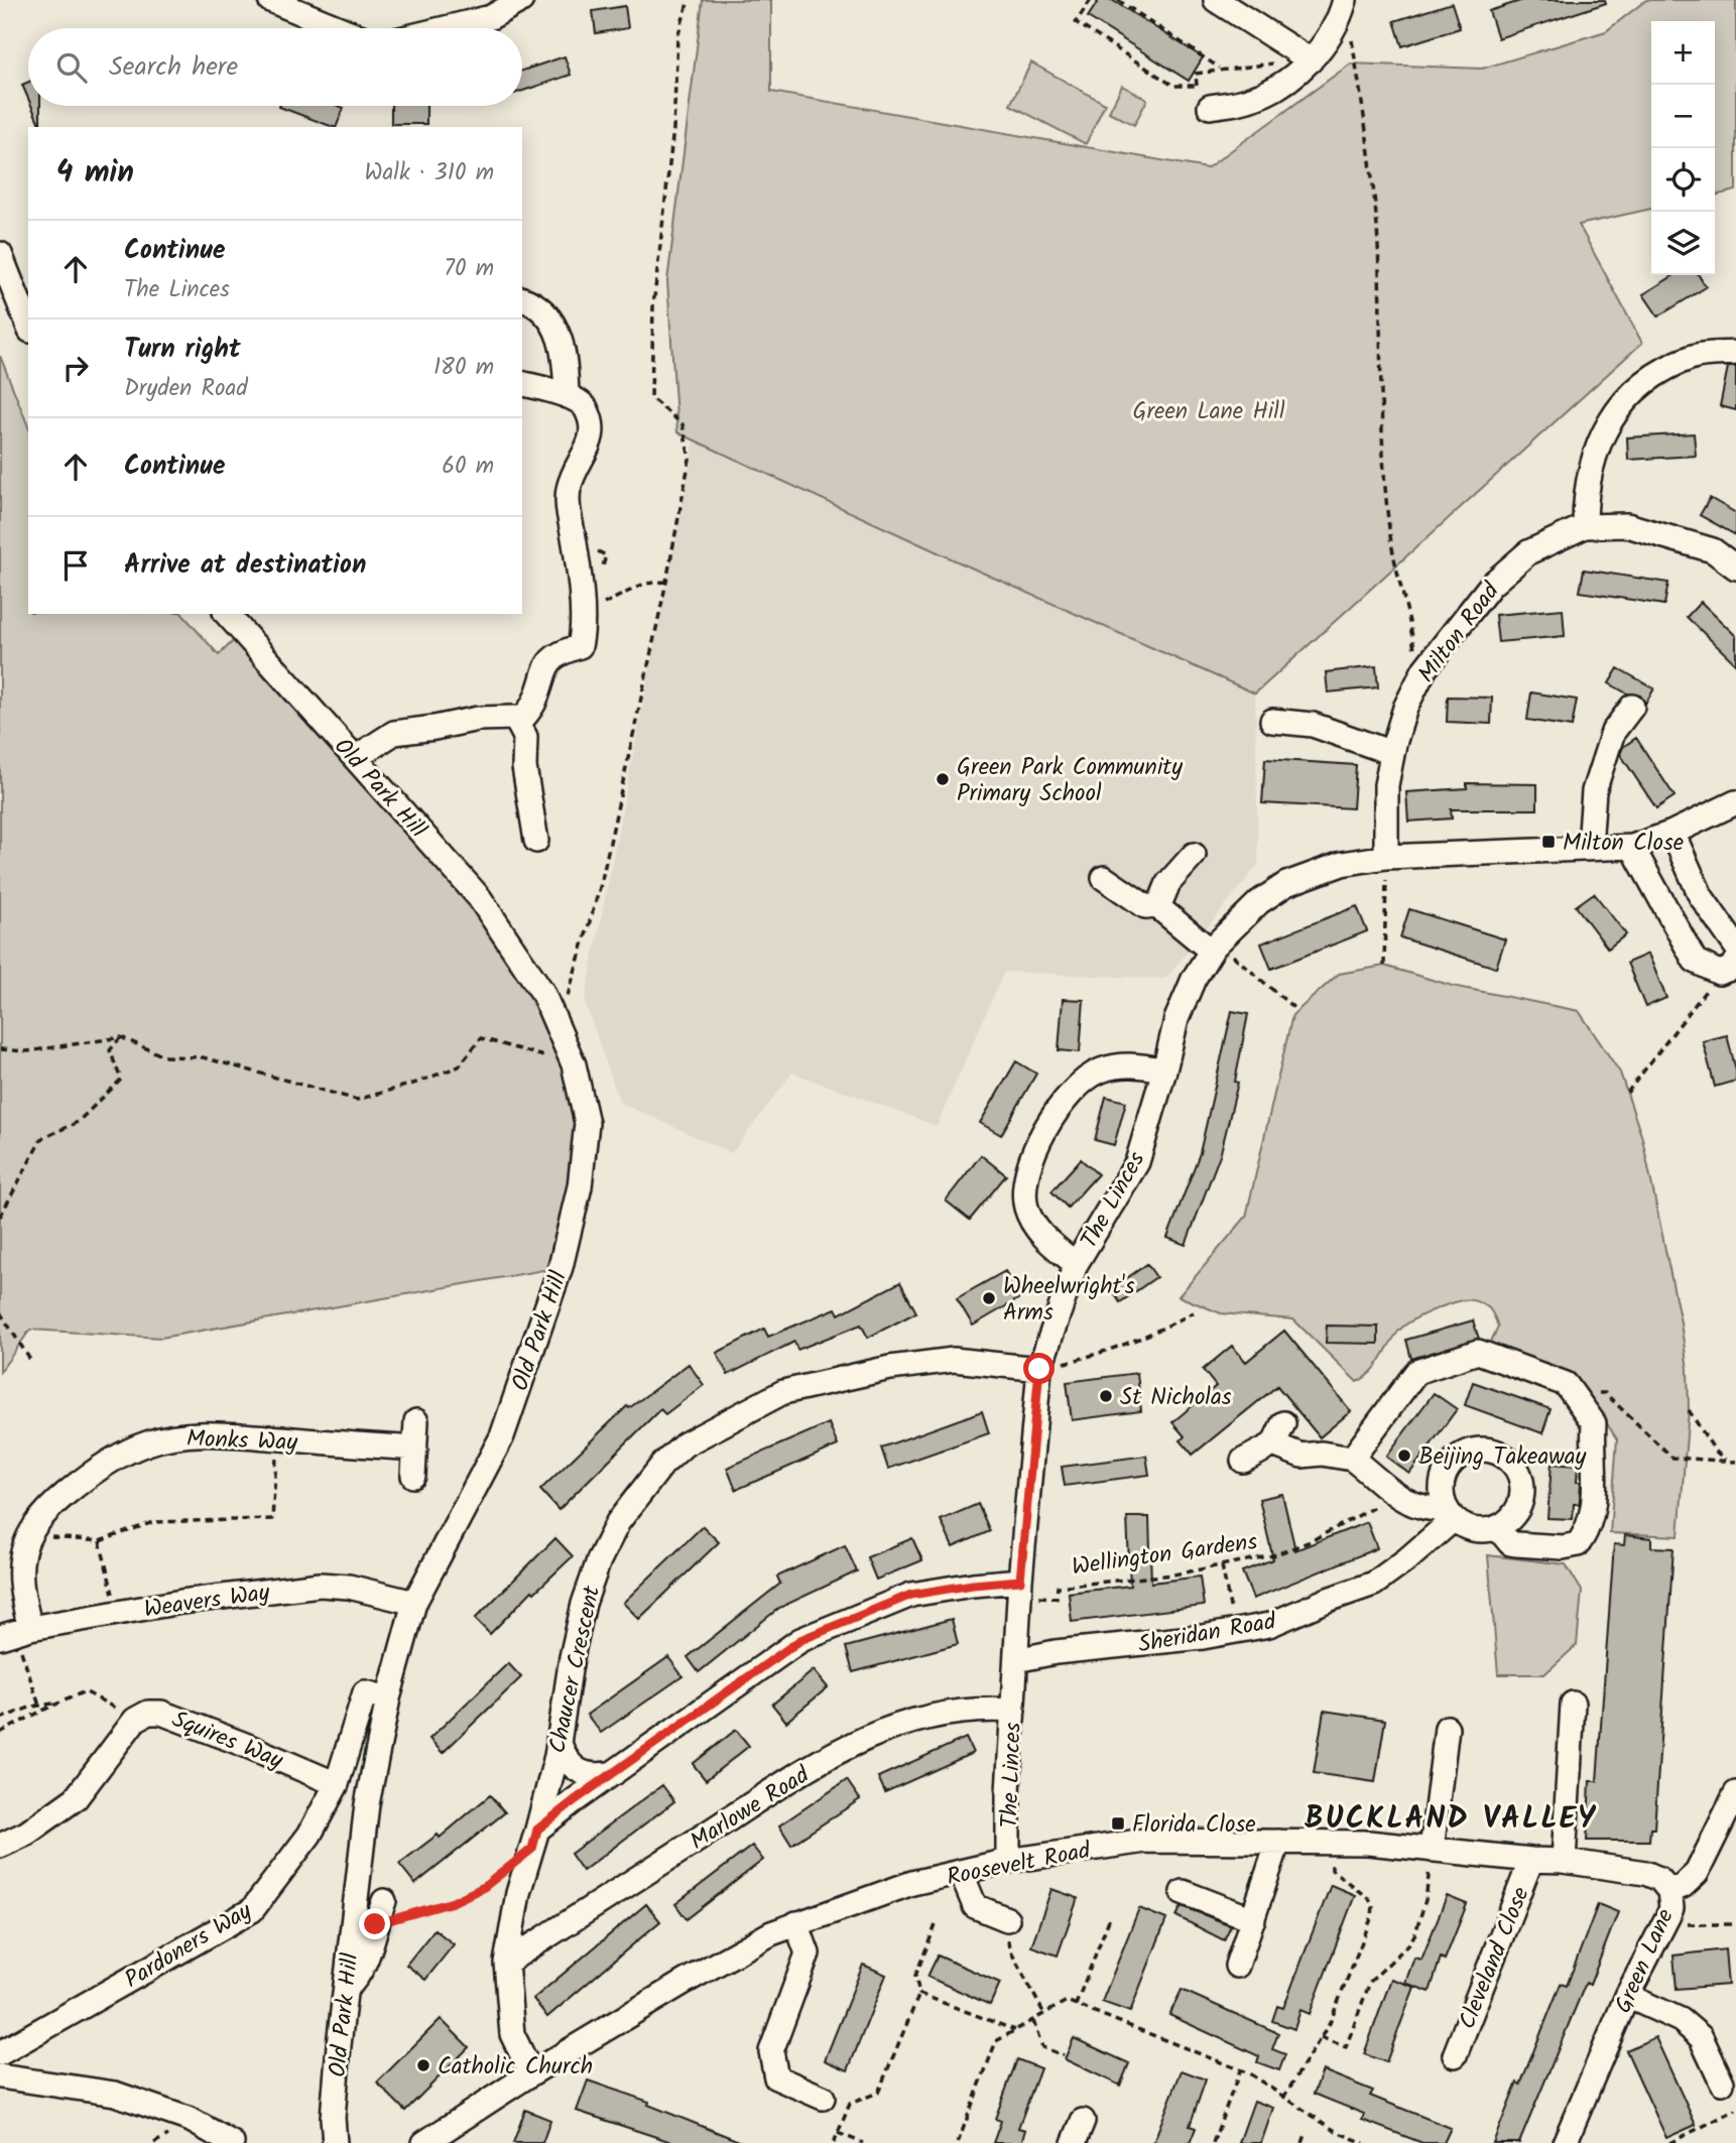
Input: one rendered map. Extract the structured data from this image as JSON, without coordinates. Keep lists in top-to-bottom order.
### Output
{
  "streets": {
    "street": [
      "Milton Road",
      "Old Park Hill",
      "The Linces",
      "Monks Way",
      "Weavers Way",
      "Sheridan Road",
      "Chaucer Crescent",
      "Squires Way",
      "Marlowe Road",
      "Roosevelt Road",
      "Pardoners Way",
      "Cleveland Close",
      "Green Lane"
    ],
    "path": ["Wellington Gardens"]
  },
  "crossings": [
    ["Milton Road", "The Linces"],
    ["Old Park Hill", "Weavers Way"],
    ["Old Park Hill", "Pardoners Way"],
    ["The Linces", "Wellington Gardens"],
    ["The Linces", "Sheridan Road"],
    ["The Linces", "Chaucer Crescent"],
    ["The Linces", "Marlowe Road"],
    ["The Linces", "Roosevelt Road"],
    ["Monks Way", "Weavers Way"],
    ["Chaucer Crescent", "Marlowe Road"],
    ["Chaucer Crescent", "Roosevelt Road"],
    ["Squires Way", "Pardoners Way"],
    ["Roosevelt Road", "Cleveland Close"],
    ["Roosevelt Road", "Green Lane"]
  ],
  "districts": ["BUCKLAND VALLEY"],
  "parks": ["Green Lane Hill"],
  "places": {
    "other": [
      "Green Park Community Primary School",
      "Wheelwright's Arms",
      "St Nicholas",
      "Beijing Takeaway",
      "Catholic Church"
    ],
    "transit": ["Milton Close", "Florida Close"]
  },
  "page": {
    "map_buttons": ["+", "−"],
    "search": "Search here",
    "heading": ["4 min", "Walk · 310 m"],
    "list": [
      ["Continue", "The Linces", "70 m"],
      ["Turn right", "Dryden Road", "180 m"],
      ["Continue", "60 m"],
      "Arrive at destination"
    ]
  }
}
